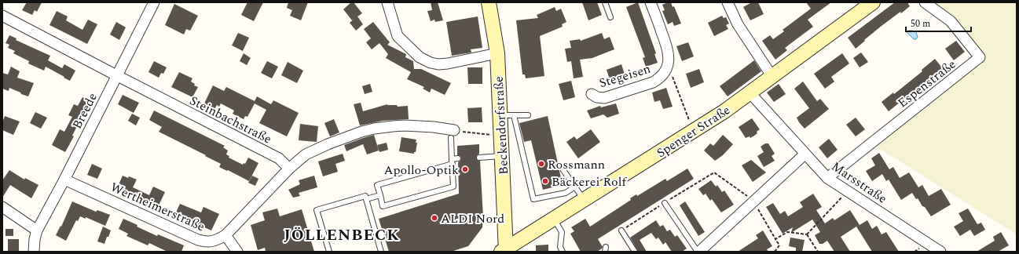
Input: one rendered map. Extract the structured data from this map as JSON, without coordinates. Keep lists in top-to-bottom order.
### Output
{
  "streets": {
    "main road": ["Beckendorfstraße", "Spenger Straße"],
    "street": [
      "Stegeisen",
      "Espenstraße",
      "Breede",
      "Steinbachstraße",
      "Marsstraße",
      "Wertheimerstraße"
    ]
  },
  "crossings": [
    ["Espenstraße", "Marsstraße"],
    ["Breede", "Steinbachstraße"],
    ["Breede", "Wertheimerstraße"],
    ["Steinbachstraße", "Wertheimerstraße"],
    ["Beckendorfstraße", "Spenger Straße"],
    ["Spenger Straße", "Marsstraße"]
  ],
  "districts": ["JÖLLENBECK"],
  "places": [
    "Rossmann",
    "Apollo-Optik",
    "Bäckerei Rolf",
    "ALDI Nord"
  ],
  "scale_bar": "50 m"
}
